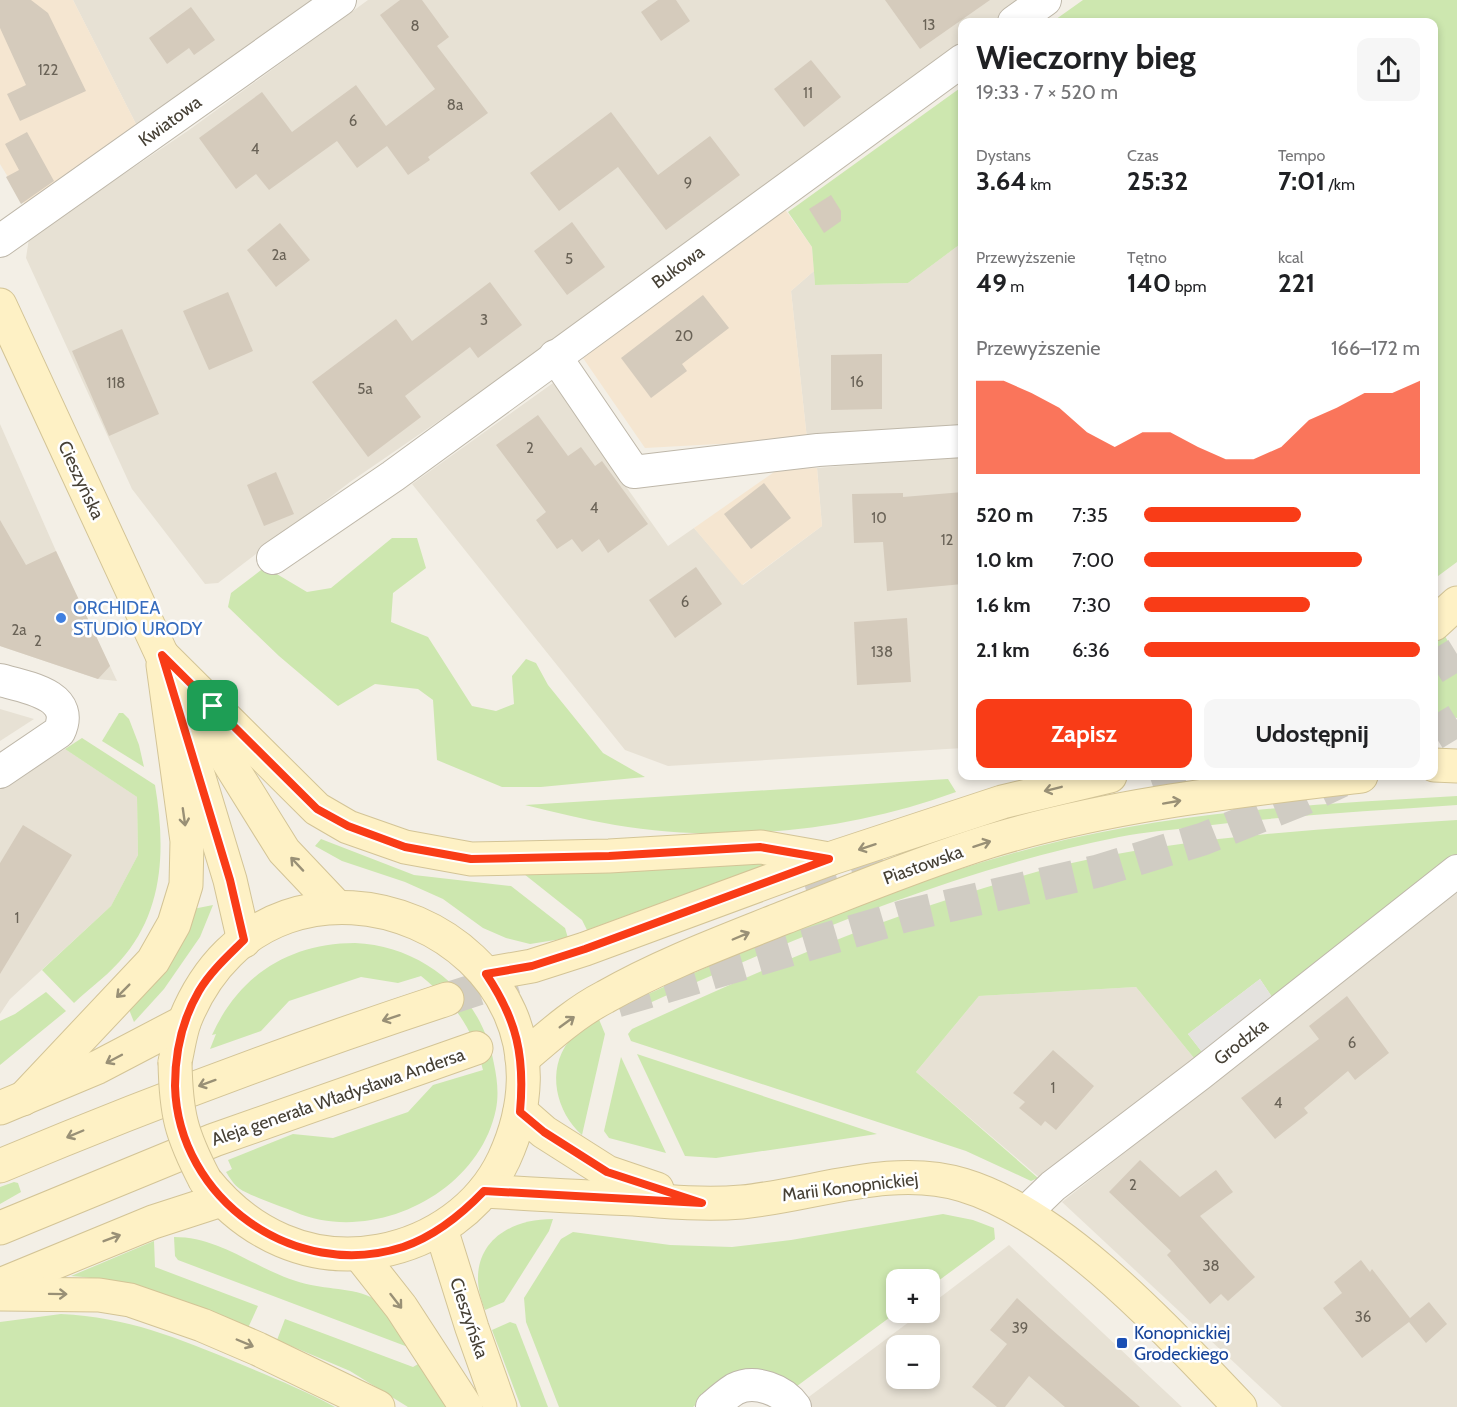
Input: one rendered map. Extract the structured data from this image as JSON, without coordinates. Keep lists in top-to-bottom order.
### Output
{
  "streets": {
    "main road": [
      "Cieszyńska",
      "Piastowska",
      "Aleja generała Władysława Andersa",
      "Marii Konopnickiej"
    ],
    "street": ["Kwiatowa", "Bukowa", "Grodzka"]
  },
  "crossings": [
    ["Grodzka", "Marii Konopnickiej"]
  ],
  "places": {
    "other": ["ORCHIDEA STUDIO URODY"],
    "transit": ["Konopnickiej Grodeckiego"]
  },
  "house_numbers": [
    "13",
    "8",
    "122",
    "11",
    "8a",
    "6",
    "4",
    "9",
    "2a",
    "5",
    "3",
    "20",
    "16",
    "118",
    "5a",
    "2",
    "4",
    "10",
    "12",
    "6",
    "2a",
    "2",
    "138",
    "1",
    "6",
    "1",
    "4",
    "2",
    "38",
    "36",
    "39"
  ],
  "page": {
    "heading": ["Wieczorny bieg", "19:33 · 7 × 520 m"],
    "stats": [
      ["Dystans", "3.64 km"],
      ["Czas", "25:32"],
      ["Tempo", "7:01 /km"],
      ["Przewyższenie", "49 m"],
      ["Tętno", "140 bpm"],
      ["kcal", "221"]
    ],
    "chart": ["Przewyższenie", "166–172 m"],
    "list": [
      {
        "name": "520 m",
        "note": "7:35"
      },
      {
        "name": "1.0 km",
        "note": "7:00"
      },
      {
        "name": "1.6 km",
        "note": "7:30"
      },
      {
        "name": "2.1 km",
        "note": "6:36"
      }
    ],
    "buttons": ["Zapisz", "Udostępnij"],
    "map_buttons": ["+", "−"]
  }
}
